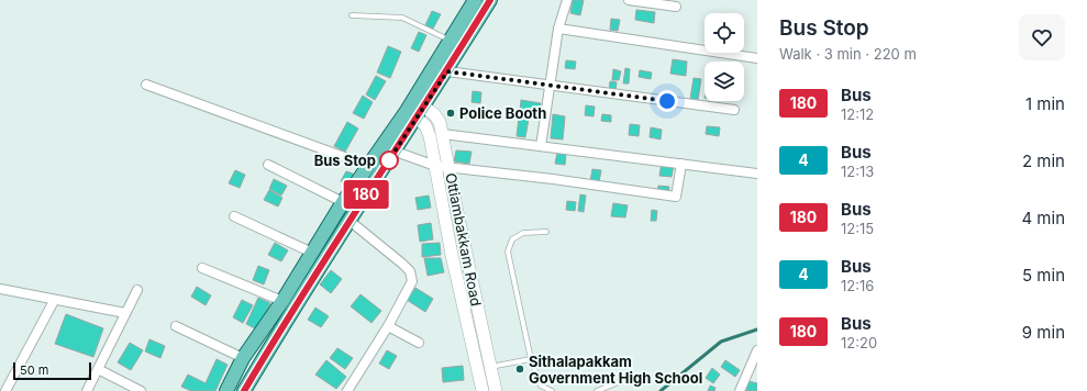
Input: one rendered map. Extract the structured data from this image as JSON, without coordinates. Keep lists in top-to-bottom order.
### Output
{
  "streets": {
    "street": ["Ottiambakkam Road"]
  },
  "places": ["Police Booth", "Bus Stop", "Sithalapakkam Government High School"],
  "lines": ["bus line 180"],
  "scale_bar": "50 m",
  "page": {
    "on_map": "180",
    "heading": ["Bus Stop", "Walk · 3 min · 220 m"],
    "list": [
      {
        "mark": "180",
        "name": "Bus",
        "note": "12:12",
        "value": "1 min"
      },
      {
        "mark": "4",
        "name": "Bus",
        "note": "12:13",
        "value": "2 min"
      },
      {
        "mark": "180",
        "name": "Bus",
        "note": "12:15",
        "value": "4 min"
      },
      {
        "mark": "4",
        "name": "Bus",
        "note": "12:16",
        "value": "5 min"
      },
      {
        "mark": "180",
        "name": "Bus",
        "note": "12:20",
        "value": "9 min"
      }
    ],
    "scale": "50 m"
  }
}
